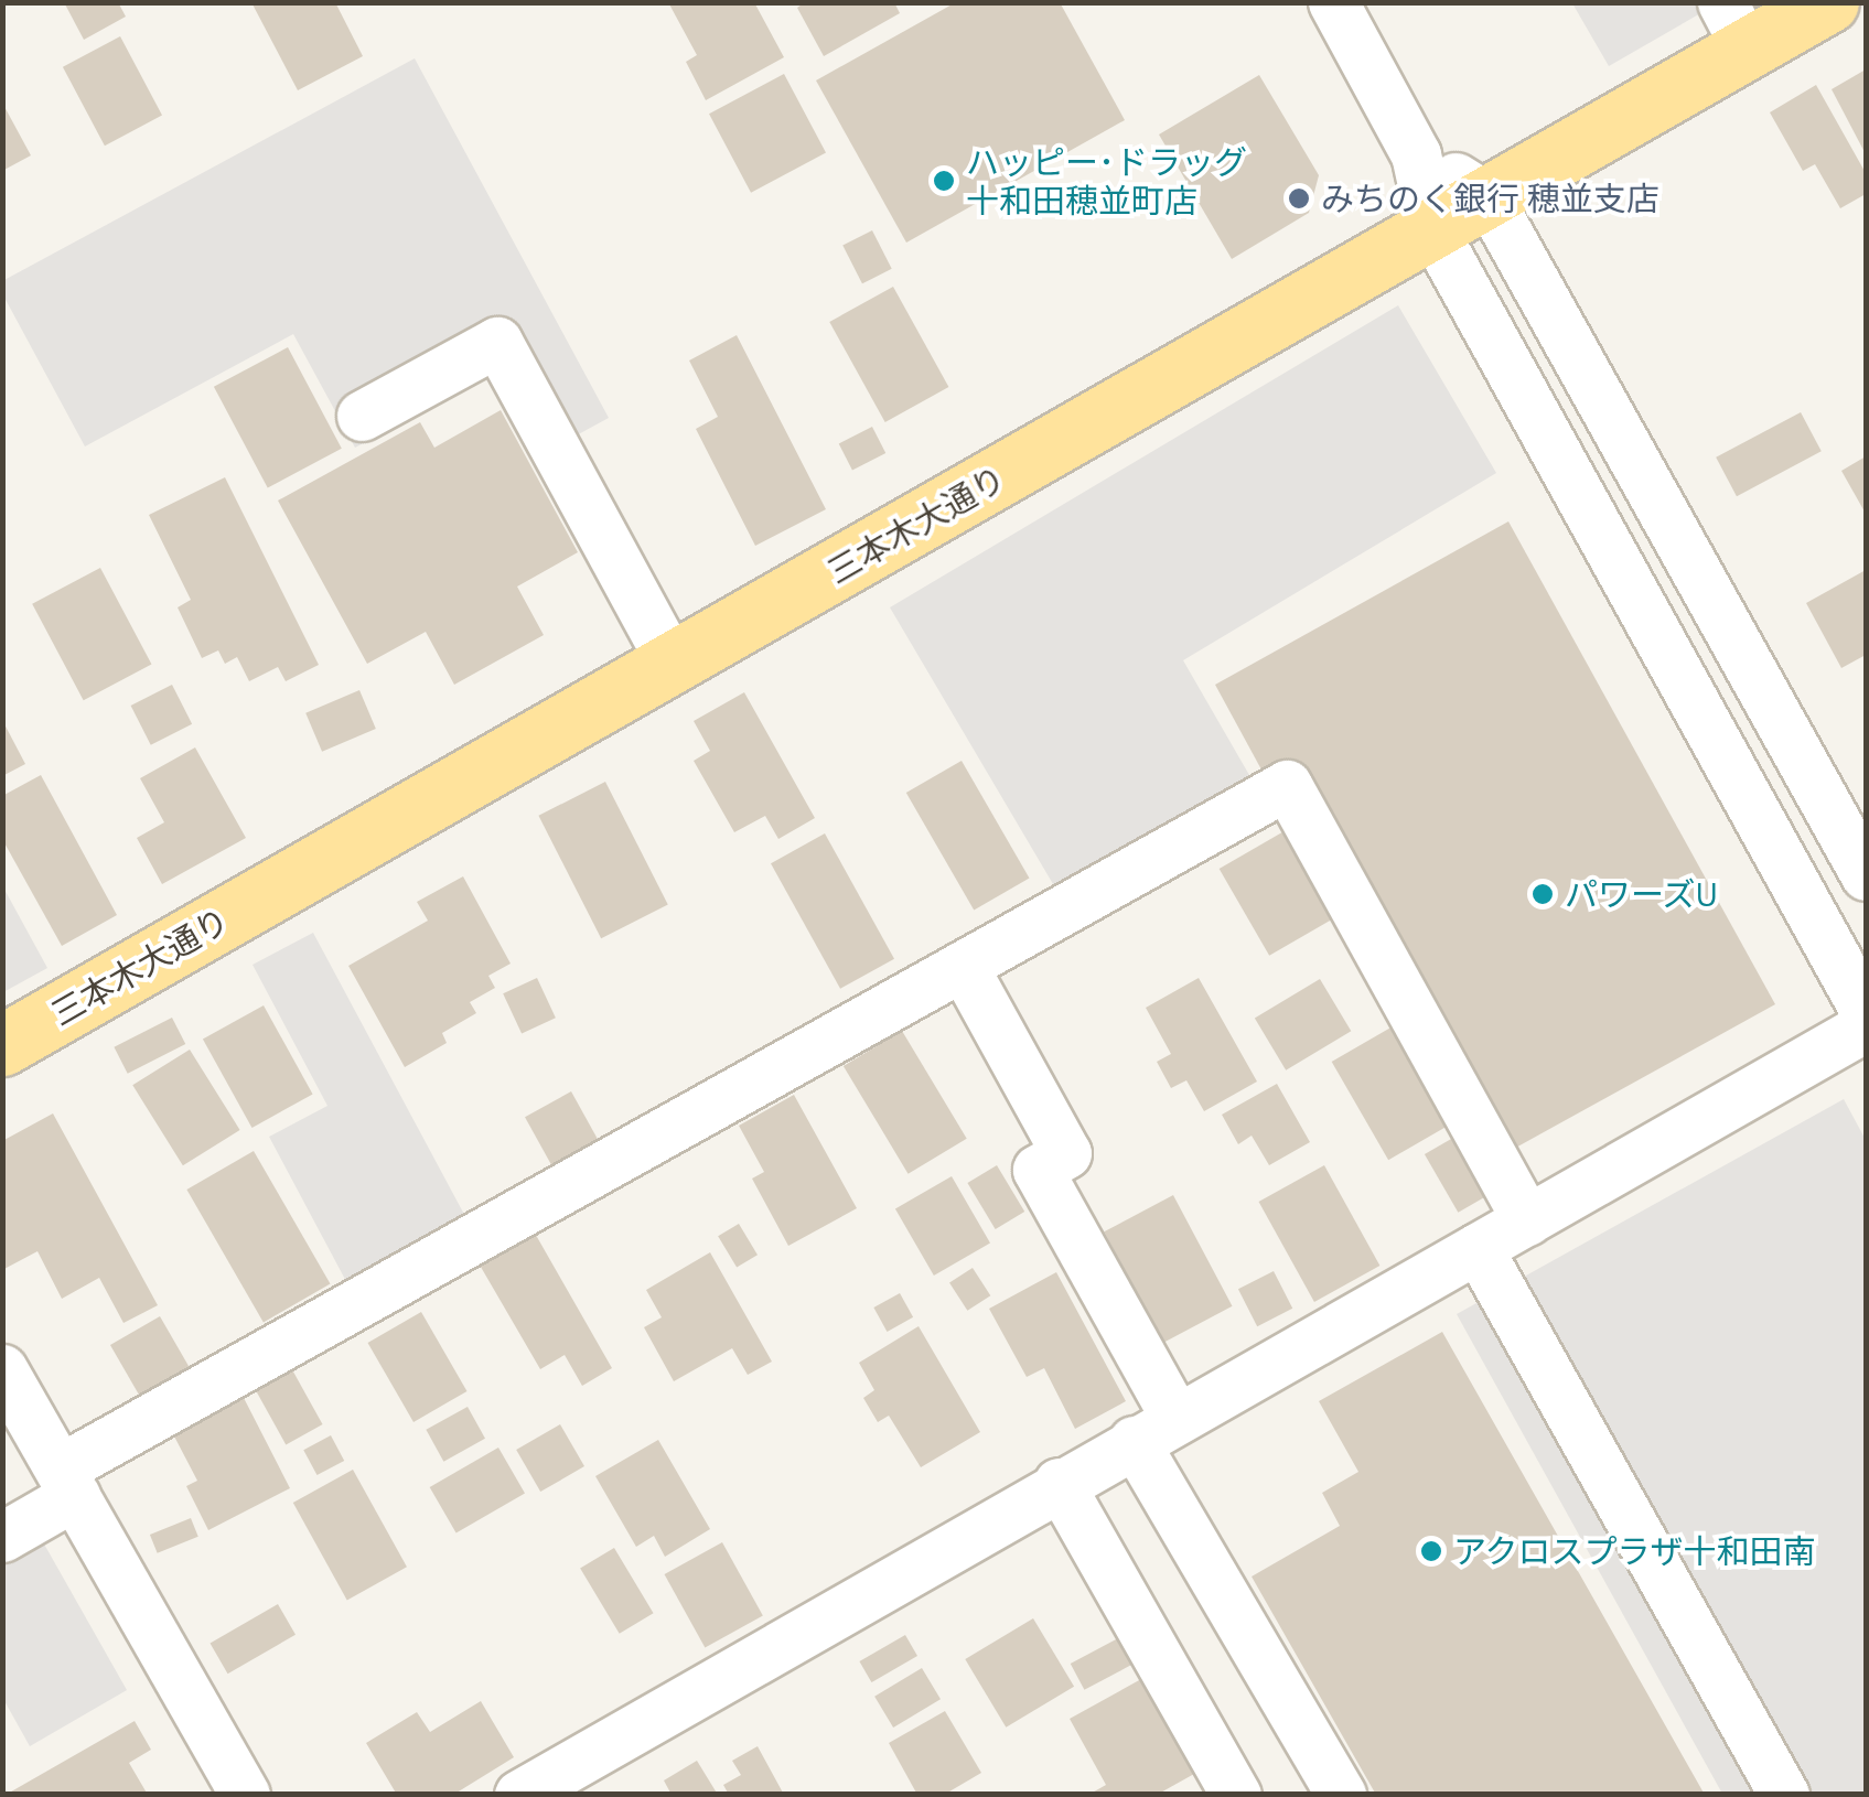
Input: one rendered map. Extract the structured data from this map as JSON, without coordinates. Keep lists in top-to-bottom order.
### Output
{
  "streets": {
    "main road": ["三本木大通り"]
  },
  "places": [
    "ハッピー･ドラッグ 十和田穂並町店",
    "みちのく銀行 穂並支店",
    "パワーズU",
    "アクロスプラザ十和田南"
  ]
}
